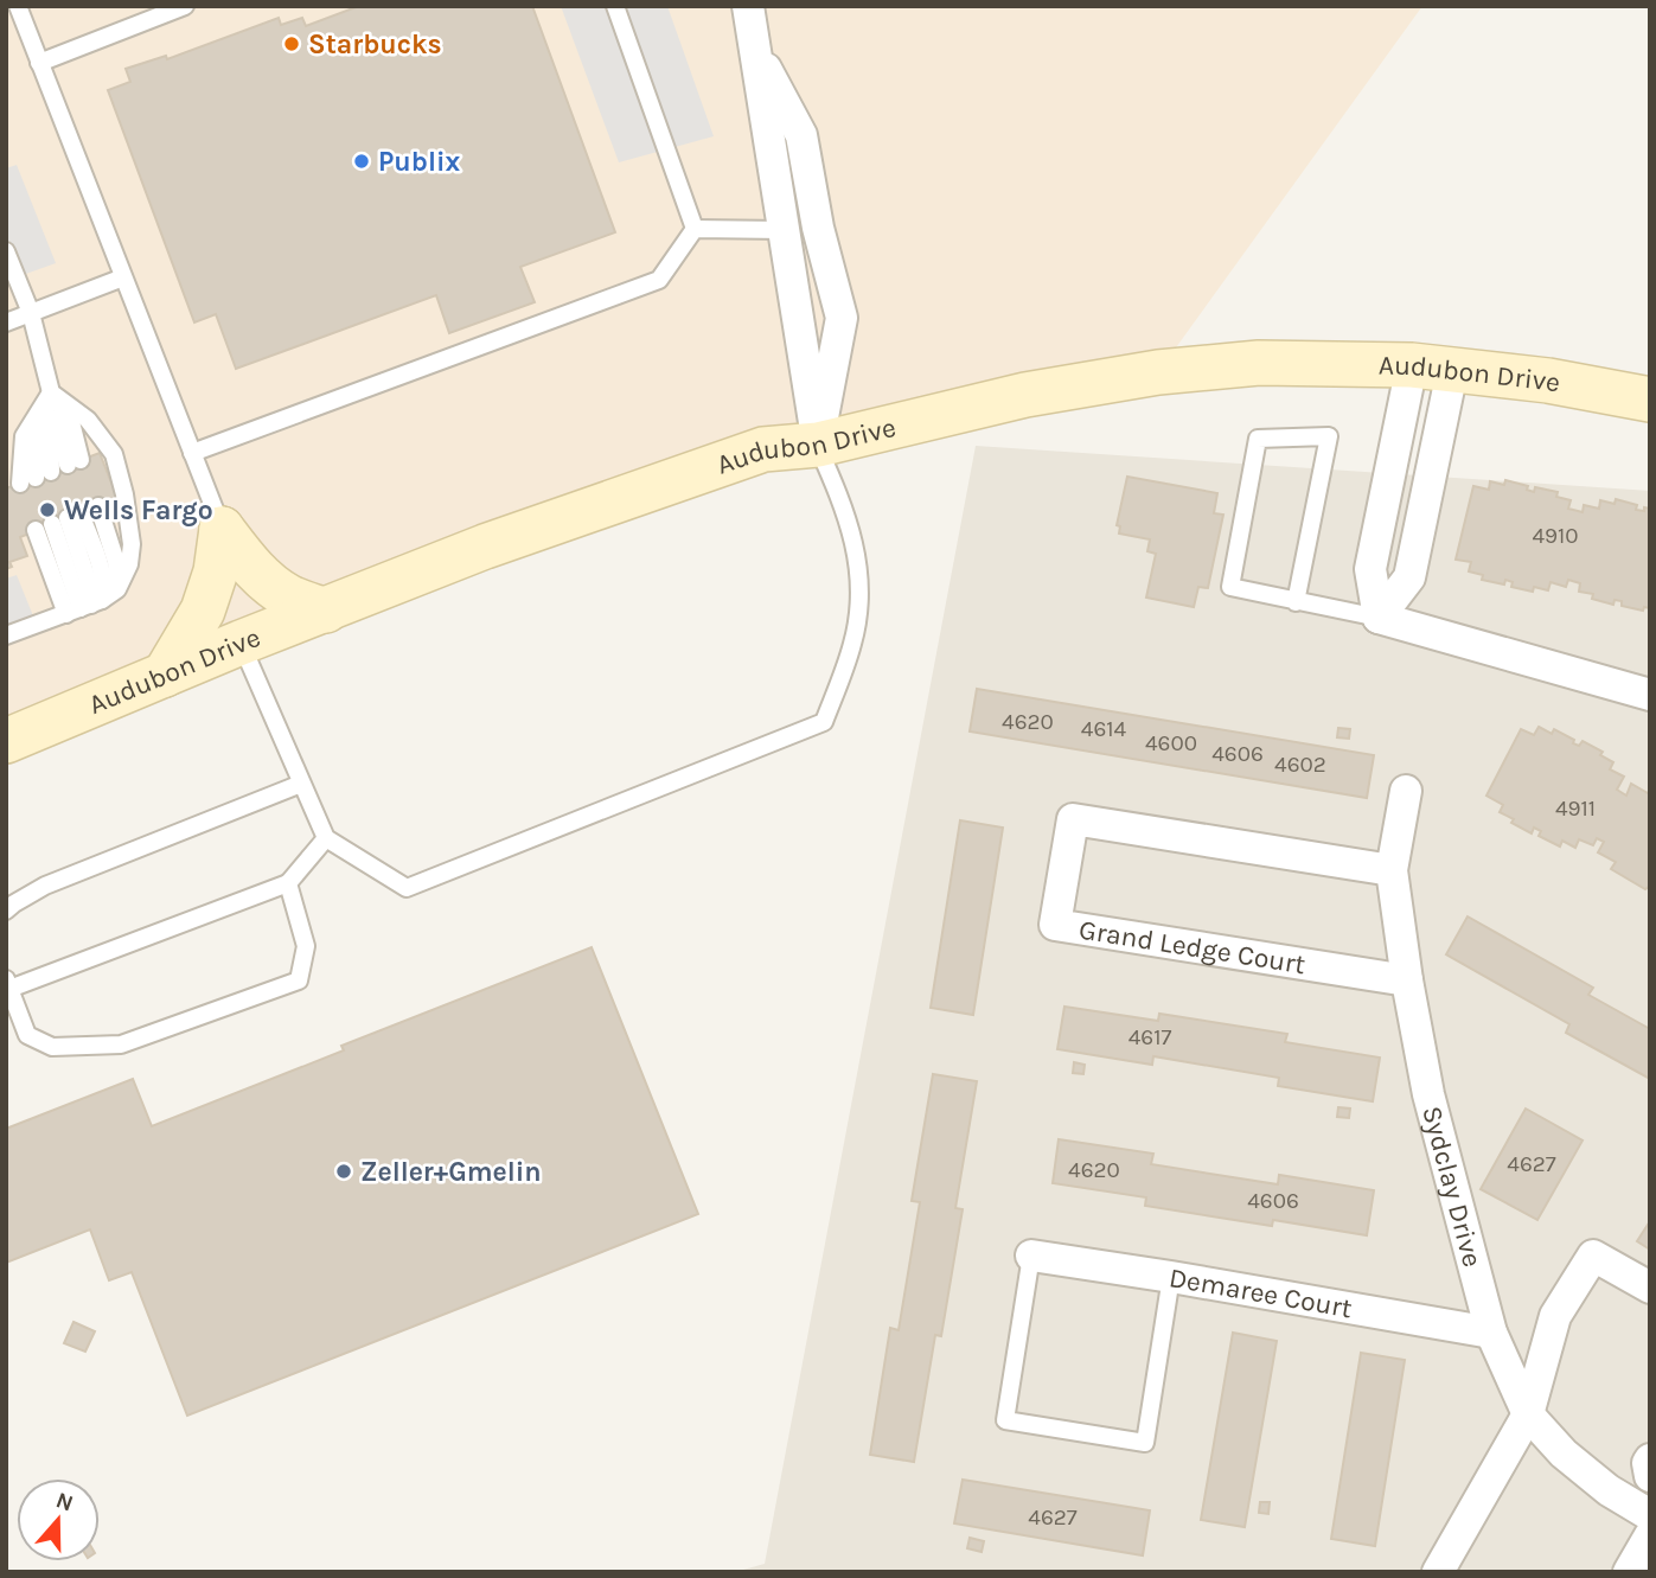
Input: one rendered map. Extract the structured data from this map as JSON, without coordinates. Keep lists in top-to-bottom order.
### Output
{
  "streets": {
    "street": [
      "Audubon Drive",
      "Grand Ledge Court",
      "Sydclay Drive",
      "Demaree Court"
    ]
  },
  "crossings": [
    ["Grand Ledge Court", "Sydclay Drive"],
    ["Sydclay Drive", "Demaree Court"]
  ],
  "places": [
    "Starbucks",
    "Publix",
    "Wells Fargo",
    "Zeller+Gmelin"
  ],
  "house_numbers": [
    "4910",
    "4620",
    "4614",
    "4600",
    "4606",
    "4602",
    "4911",
    "4617",
    "4627",
    "4620",
    "4606",
    "4627"
  ],
  "north": "top"
}
